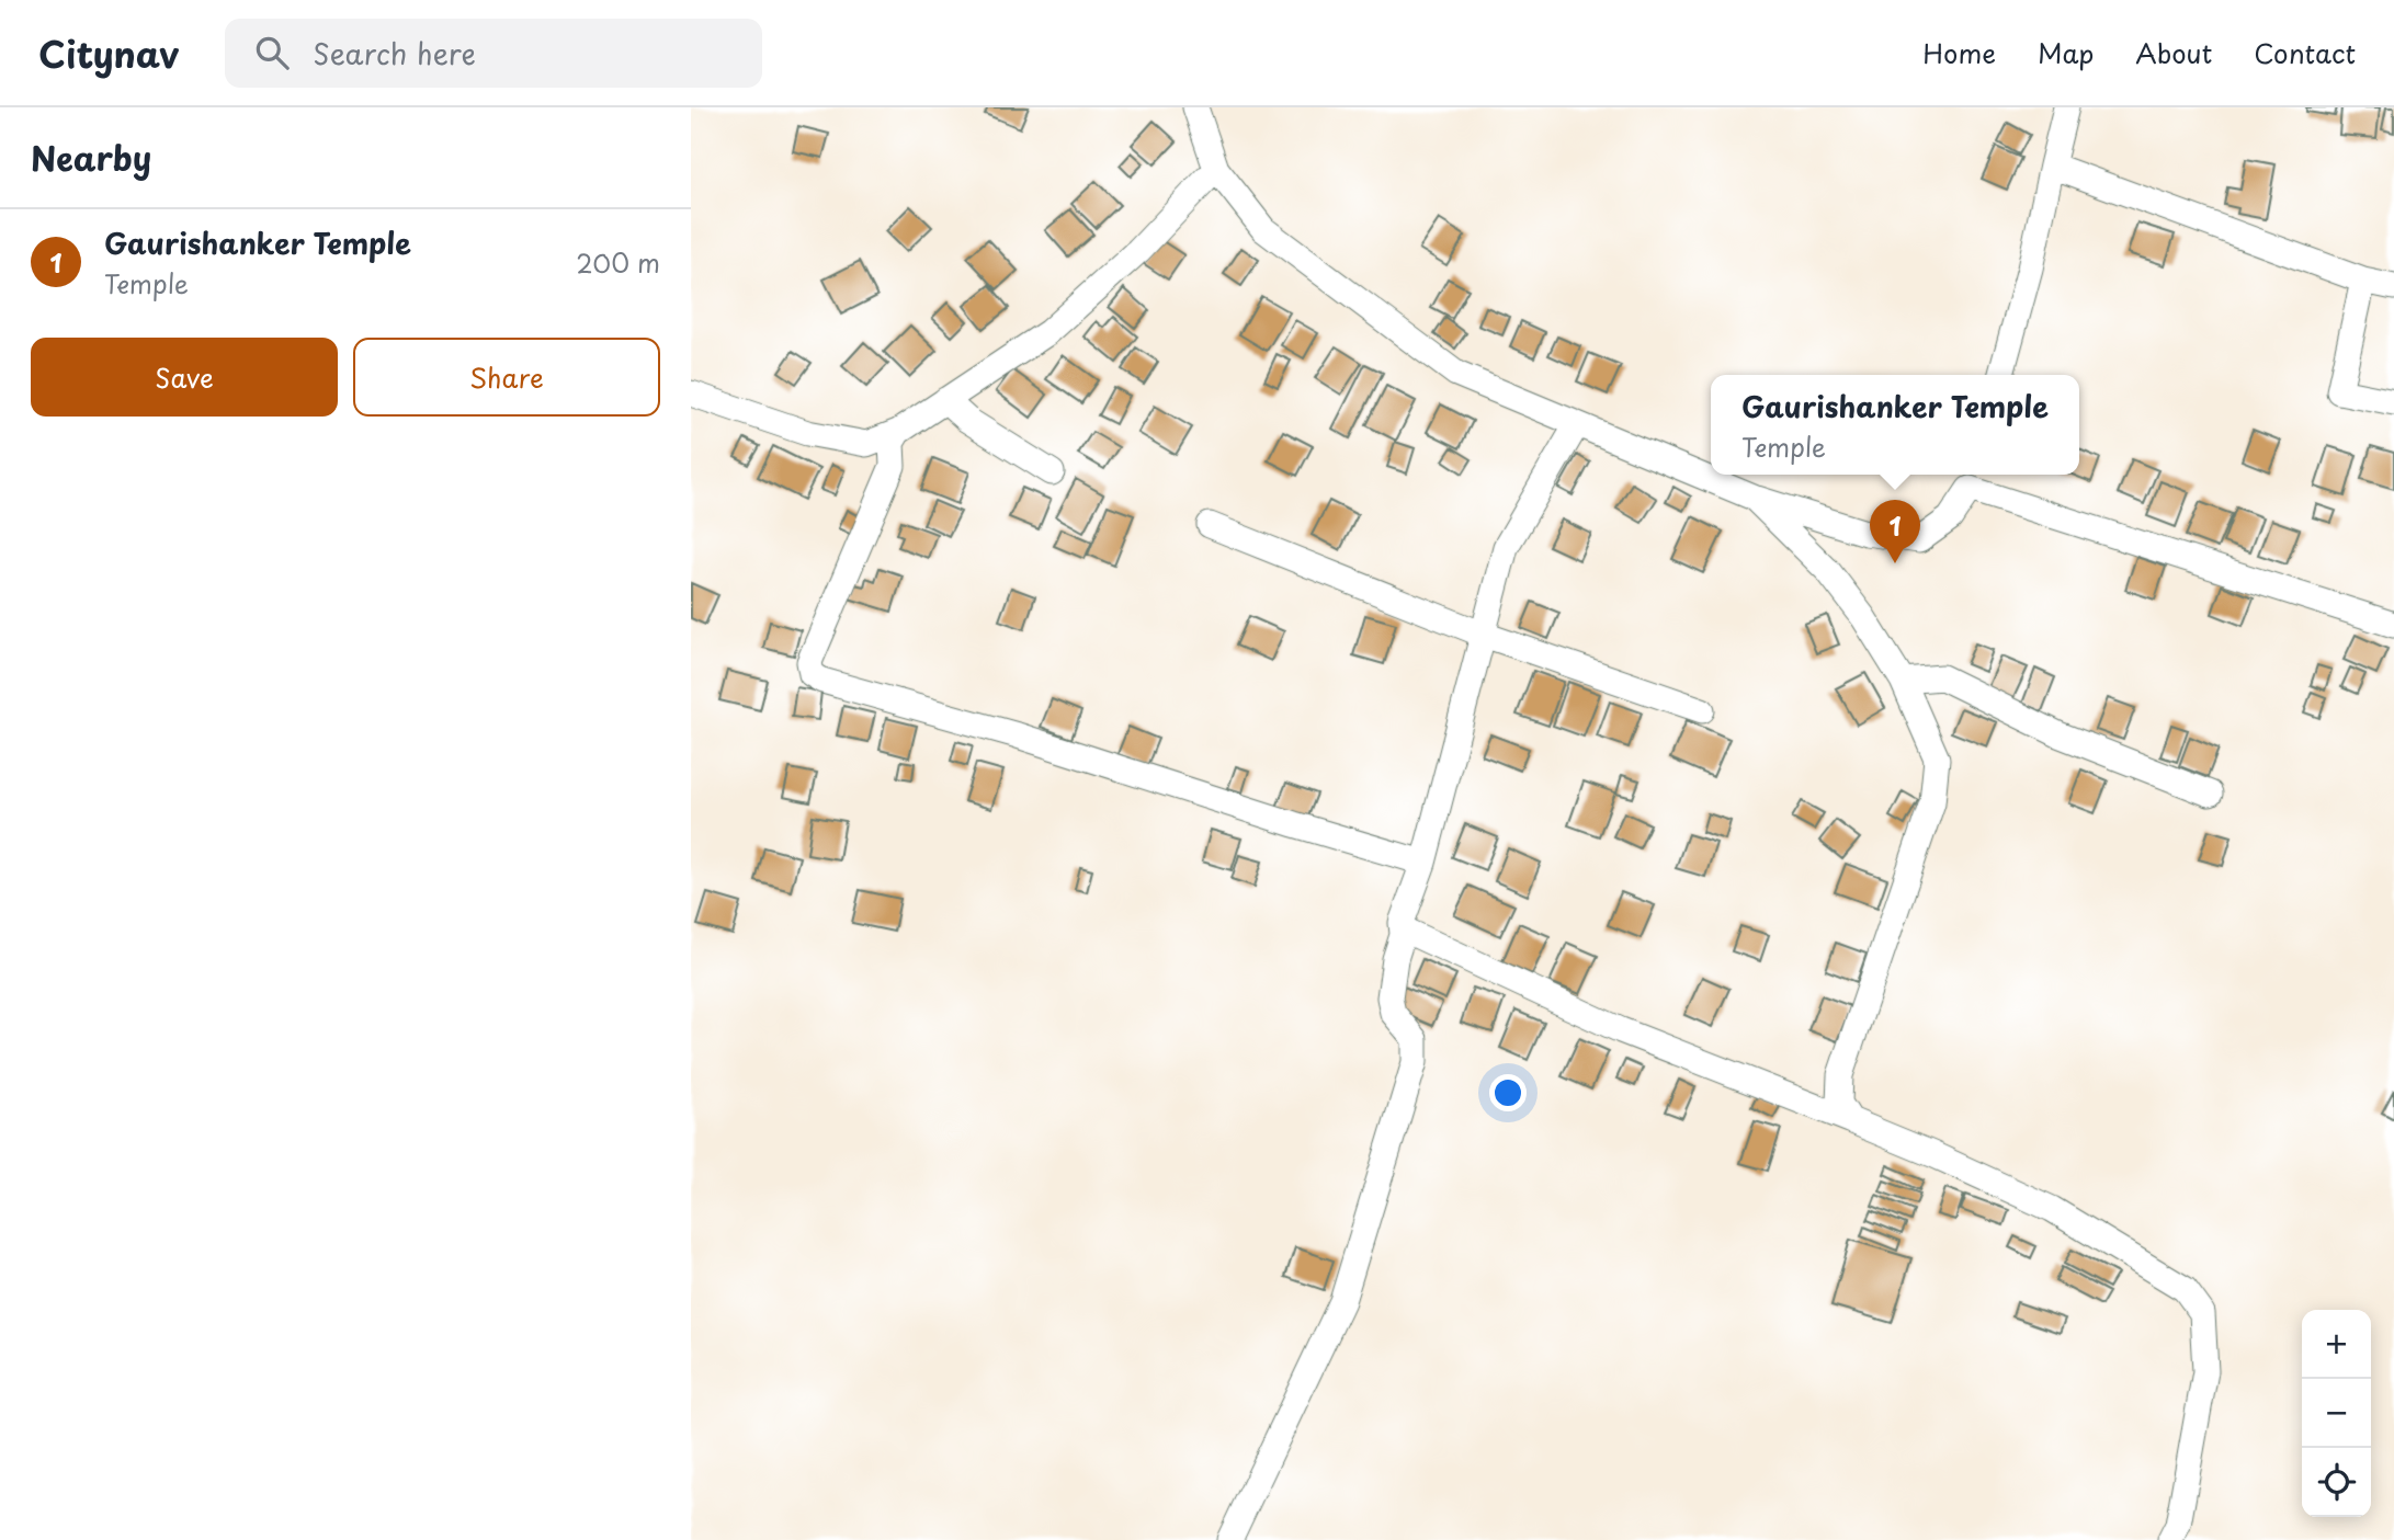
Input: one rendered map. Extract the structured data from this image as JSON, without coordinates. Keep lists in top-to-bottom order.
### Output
{
  "page": {
    "header": "Citynav",
    "search": "Search here",
    "nav": [
      "Home",
      "Map",
      "About",
      "Contact"
    ],
    "heading": "Nearby",
    "list": [
      {
        "mark": "1",
        "name": "Gaurishanker Temple",
        "note": "Temple",
        "value": "200 m"
      }
    ],
    "buttons": ["Save", "Share"],
    "popup": ["Gaurishanker Temple", "Temple"],
    "pins": "1",
    "map_buttons": ["+", "−"]
  }
}
